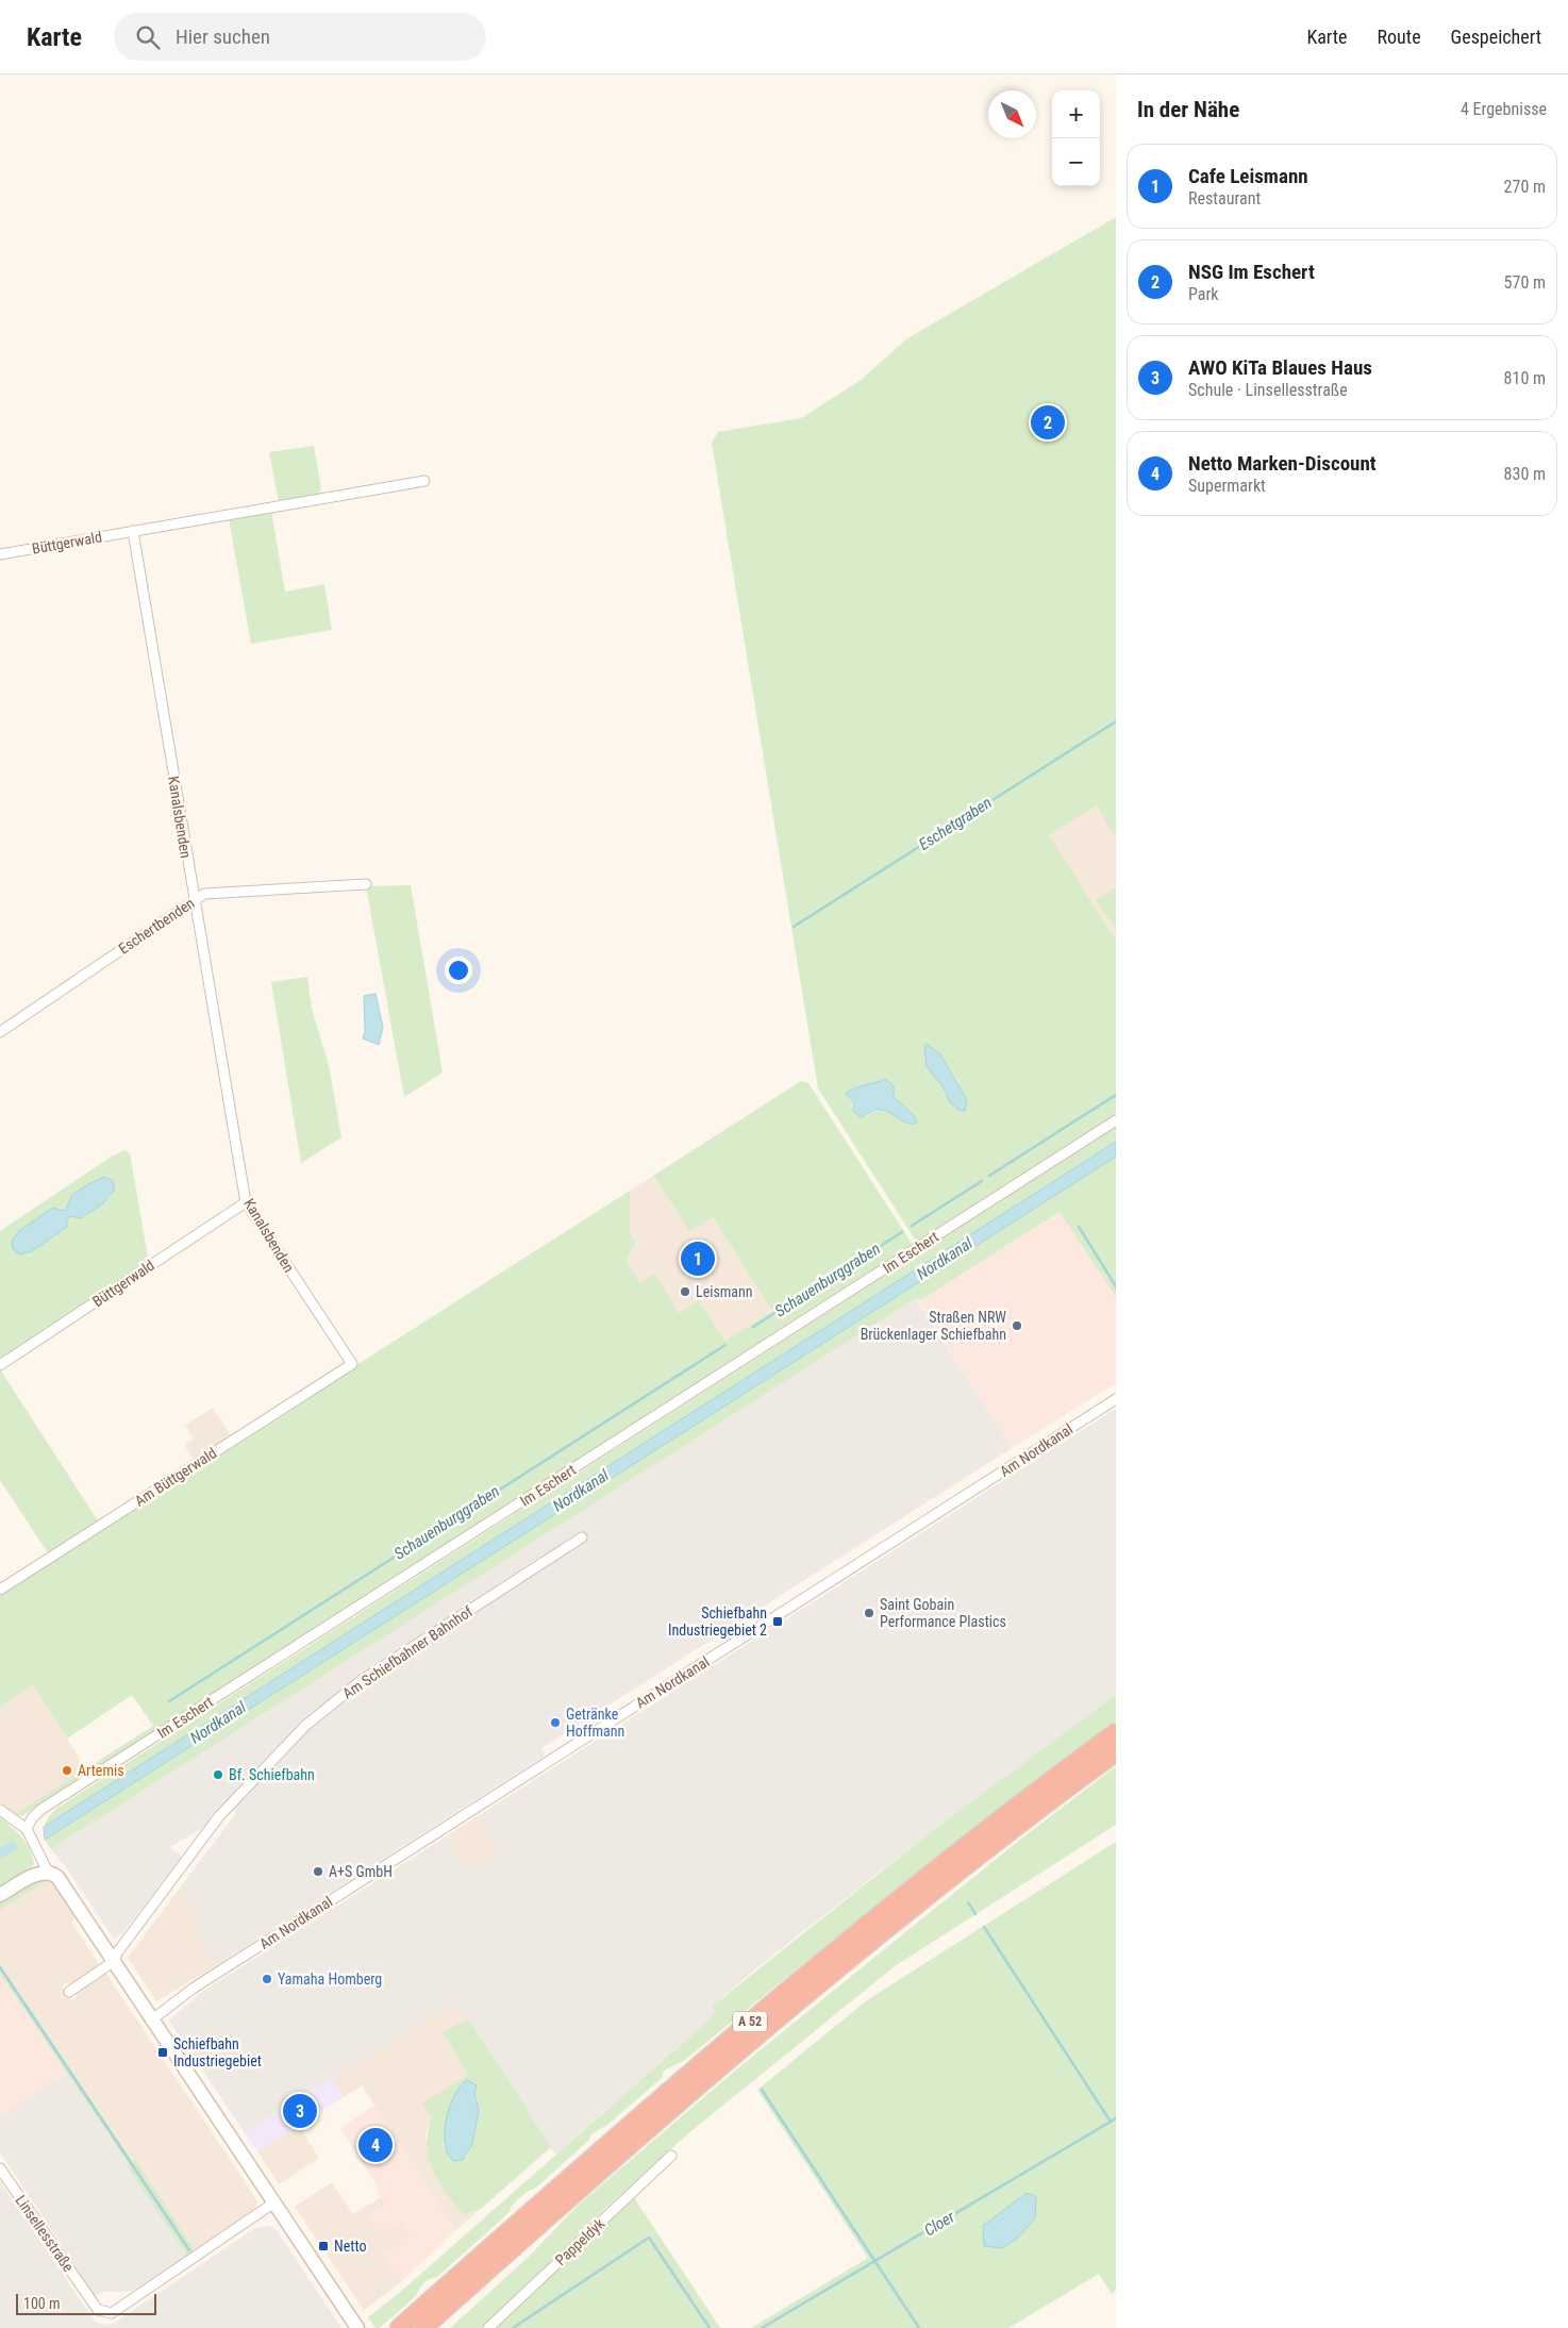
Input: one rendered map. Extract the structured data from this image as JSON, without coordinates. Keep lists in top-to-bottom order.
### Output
{
  "streets": {
    "highway": ["A 52"],
    "street": [
      "Büttgerwald",
      "Kanalsbenden",
      "Eschertbenden",
      "Im Eschert",
      "Am Nordkanal",
      "Am Büttgerwald",
      "Am Schiefbahner Bahnhof",
      "Linsellesstraße",
      "Pappeldyk"
    ]
  },
  "crossings": [
    ["Büttgerwald", "Kanalsbenden"],
    ["Kanalsbenden", "Eschertbenden"],
    ["Kanalsbenden", "Am Büttgerwald"]
  ],
  "water": [
    "Eschetgraben",
    "Nordkanal",
    "Schauenburggraben",
    "Cloer"
  ],
  "places": {
    "other": [
      "Leismann",
      "Straßen NRW Brückenlager Schiefbahn",
      "Saint Gobain Performance Plastics",
      "Getränke Hoffmann",
      "Artemis",
      "Bf. Schiefbahn",
      "A+S GmbH",
      "Yamaha Homberg"
    ],
    "transit": ["Schiefbahn Industriegebiet 2", "Schiefbahn Industriegebiet", "Netto"]
  },
  "scale_bar": "100 m",
  "north": "bottom right",
  "page": {
    "header": "Karte",
    "search": "Hier suchen",
    "nav": ["Karte", "Route", "Gespeichert"],
    "heading": ["In der Nähe", "4 Ergebnisse"],
    "map_buttons": ["+", "−"],
    "list": [
      {
        "mark": "1",
        "name": "Cafe Leismann",
        "note": "Restaurant",
        "value": "270 m"
      },
      {
        "mark": "2",
        "name": "NSG Im Eschert",
        "note": "Park",
        "value": "570 m"
      },
      {
        "mark": "3",
        "name": "AWO KiTa Blaues Haus",
        "note": "Schule · Linsellesstraße",
        "value": "810 m"
      },
      {
        "mark": "4",
        "name": "Netto Marken-Discount",
        "note": "Supermarkt",
        "value": "830 m"
      }
    ],
    "pins": [
      "2",
      "1",
      "3",
      "4"
    ],
    "scale": "100 m"
  }
}
